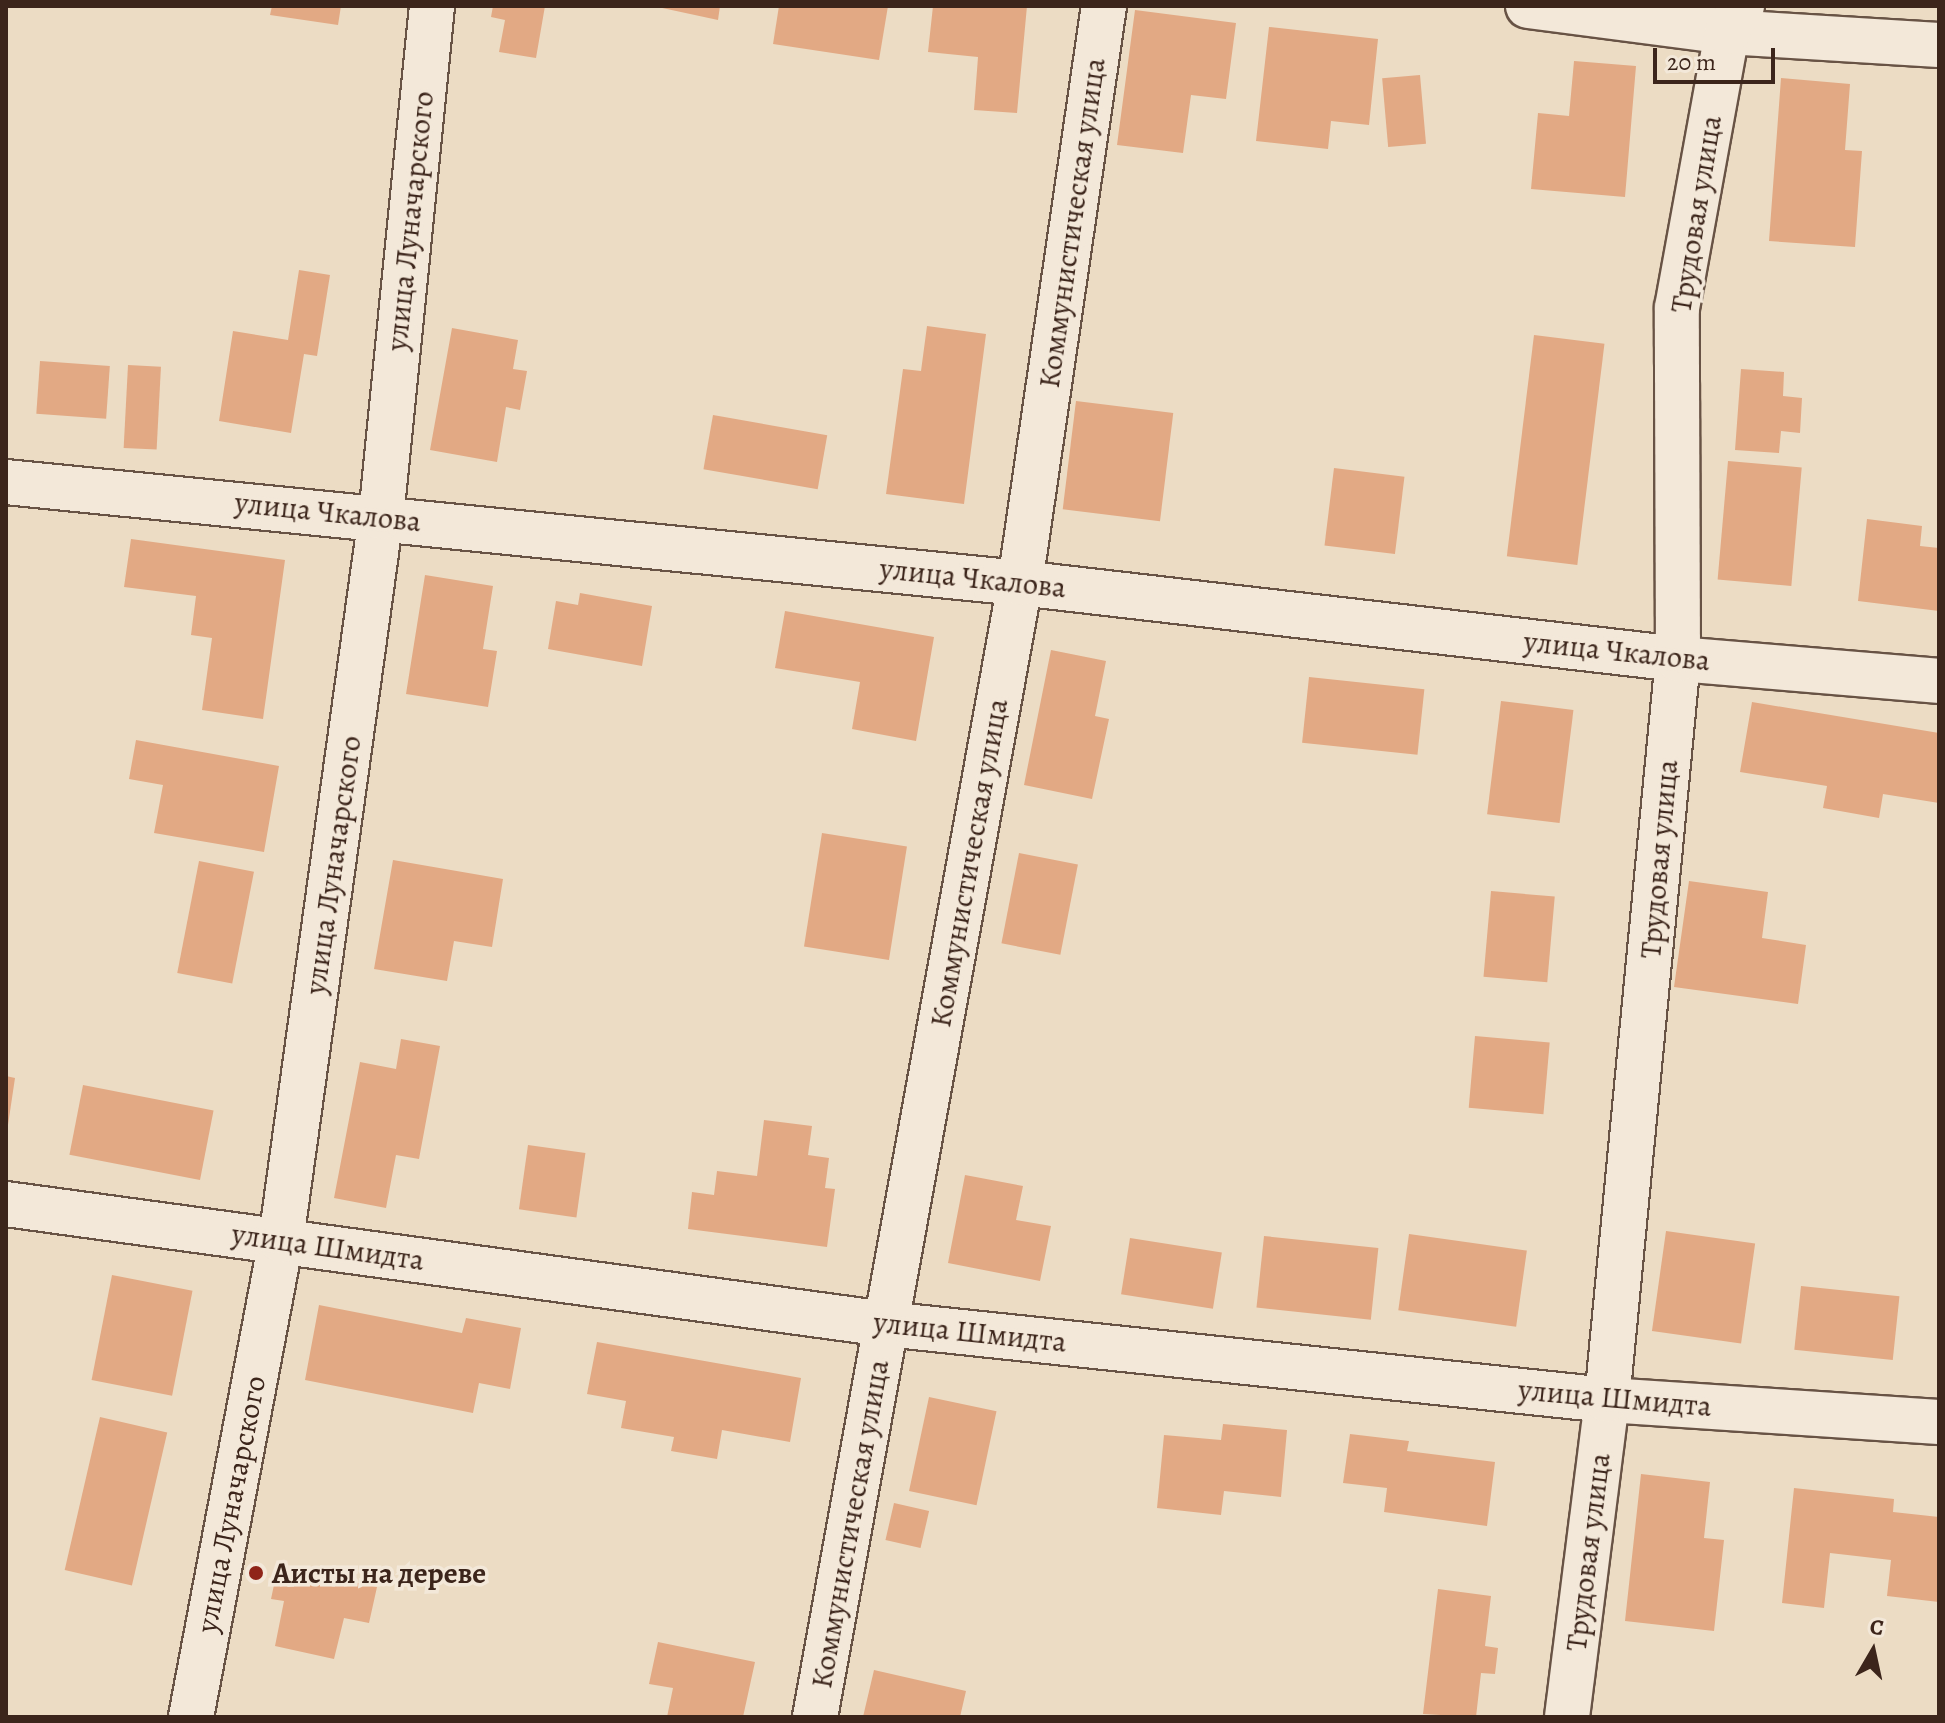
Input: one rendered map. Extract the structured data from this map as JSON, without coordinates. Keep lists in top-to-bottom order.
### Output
{
  "streets": {
    "street": [
      "Трудовая улица",
      "улица Луначарского",
      "Коммунистическая улица",
      "улица Чкалова",
      "улица Шмидта"
    ]
  },
  "crossings": [
    ["Трудовая улица", "улица Чкалова"],
    ["Трудовая улица", "улица Шмидта"],
    ["улица Луначарского", "улица Чкалова"],
    ["улица Луначарского", "улица Шмидта"],
    ["Коммунистическая улица", "улица Чкалова"],
    ["Коммунистическая улица", "улица Шмидта"]
  ],
  "places": ["Аисты на дереве"],
  "scale_bar": "20 m",
  "north": "top"
}
